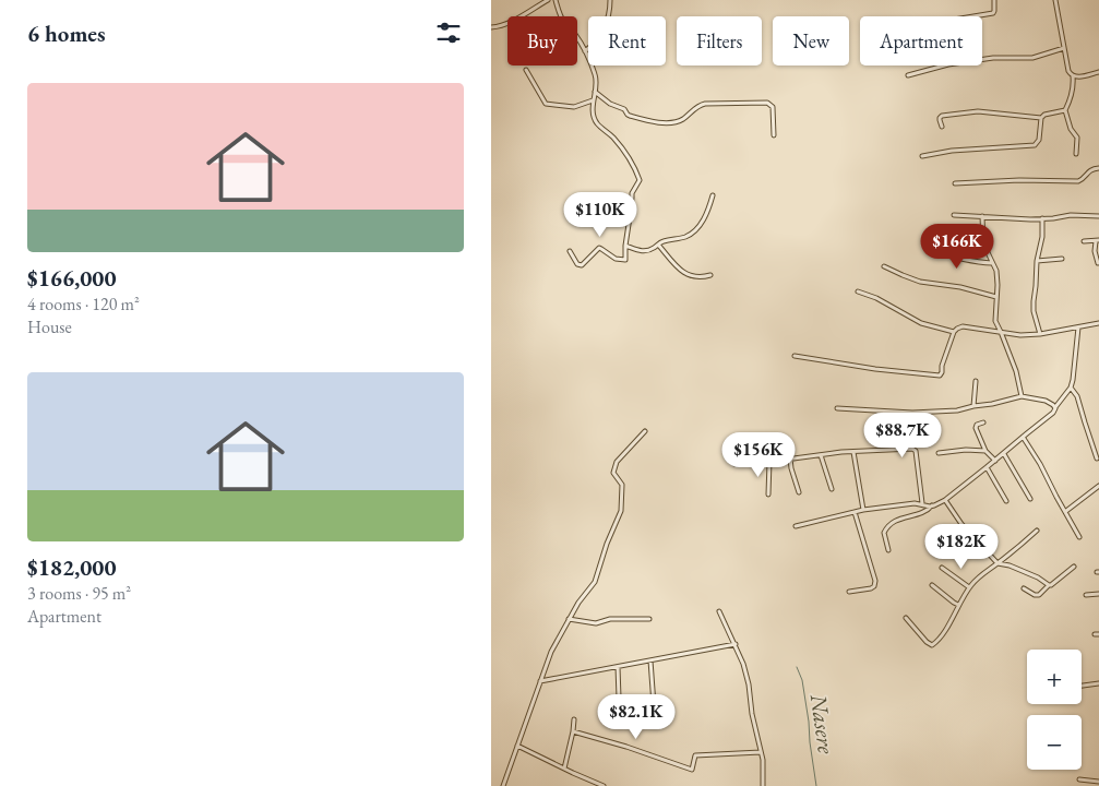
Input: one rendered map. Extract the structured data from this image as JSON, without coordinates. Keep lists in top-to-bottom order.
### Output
{
  "water": ["Nasere"],
  "page": {
    "heading": "6 homes",
    "chip": [
      "Buy",
      "Rent",
      "Filters",
      "New",
      "Apartment"
    ],
    "list": [
      {
        "name": "$166,000",
        "note": "4 rooms · 120 m² · House"
      },
      {
        "name": "$182,000",
        "note": "3 rooms · 95 m² · Apartment"
      }
    ],
    "price": [
      "$110K",
      "$166K",
      "$88.7K",
      "$156K",
      "$182K",
      "$82.1K"
    ],
    "map_buttons": ["+", "−"]
  }
}
